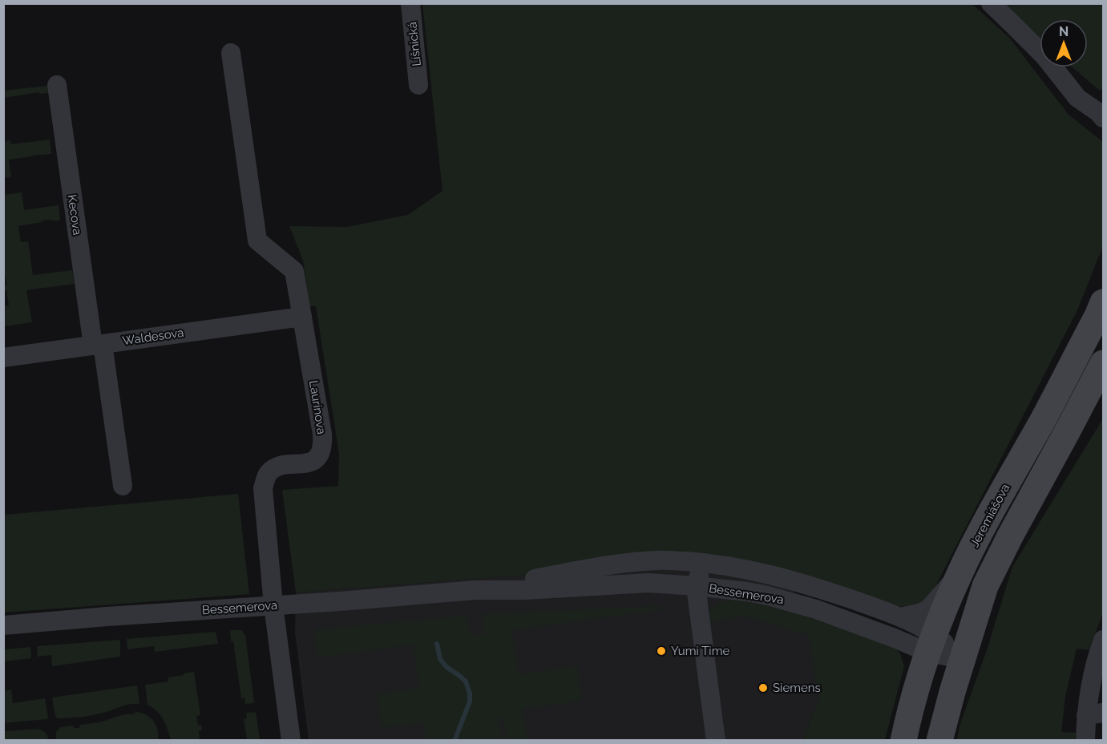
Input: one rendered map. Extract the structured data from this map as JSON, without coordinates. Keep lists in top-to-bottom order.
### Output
{
  "streets": {
    "main road": ["Jeremiášova"],
    "street": [
      "Líšnická",
      "Kecova",
      "Waldesova",
      "Laurinova",
      "Bessemerova"
    ]
  },
  "crossings": [
    ["Kecova", "Waldesova"],
    ["Waldesova", "Laurinova"],
    ["Laurinova", "Bessemerova"],
    ["Jeremiášova", "Bessemerova"]
  ],
  "places": ["Yumi Time", "Siemens"],
  "north": "top"
}
